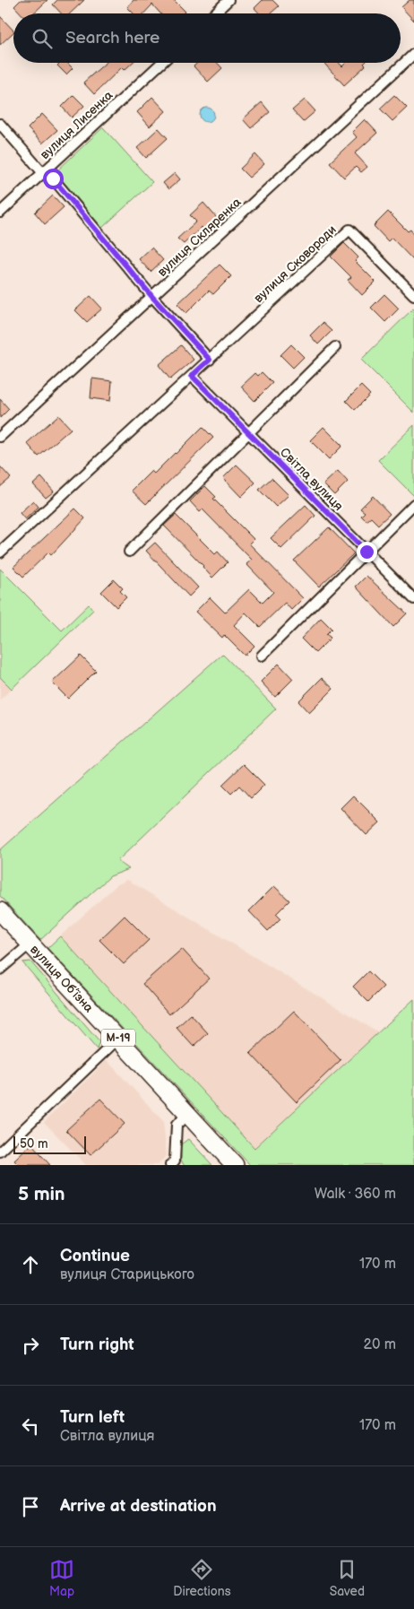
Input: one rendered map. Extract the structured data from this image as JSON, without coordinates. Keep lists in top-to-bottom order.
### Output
{
  "streets": {
    "highway": ["вулиця Об’їзна", "М-19"],
    "street": [
      "вулиця Лисенка",
      "вулиця Скляренка",
      "вулиця Сковороди",
      "Світла вулиця"
    ]
  },
  "scale_bar": "50 m",
  "page": {
    "search": "Search here",
    "scale": "50 m",
    "heading": ["5 min", "Walk · 360 m"],
    "list": [
      ["Continue", "вулиця Старицького", "170 m"],
      ["Turn right", "20 m"],
      ["Turn left", "Світла вулиця", "170 m"],
      "Arrive at destination"
    ],
    "nav": ["Map", "Directions", "Saved"]
  }
}
